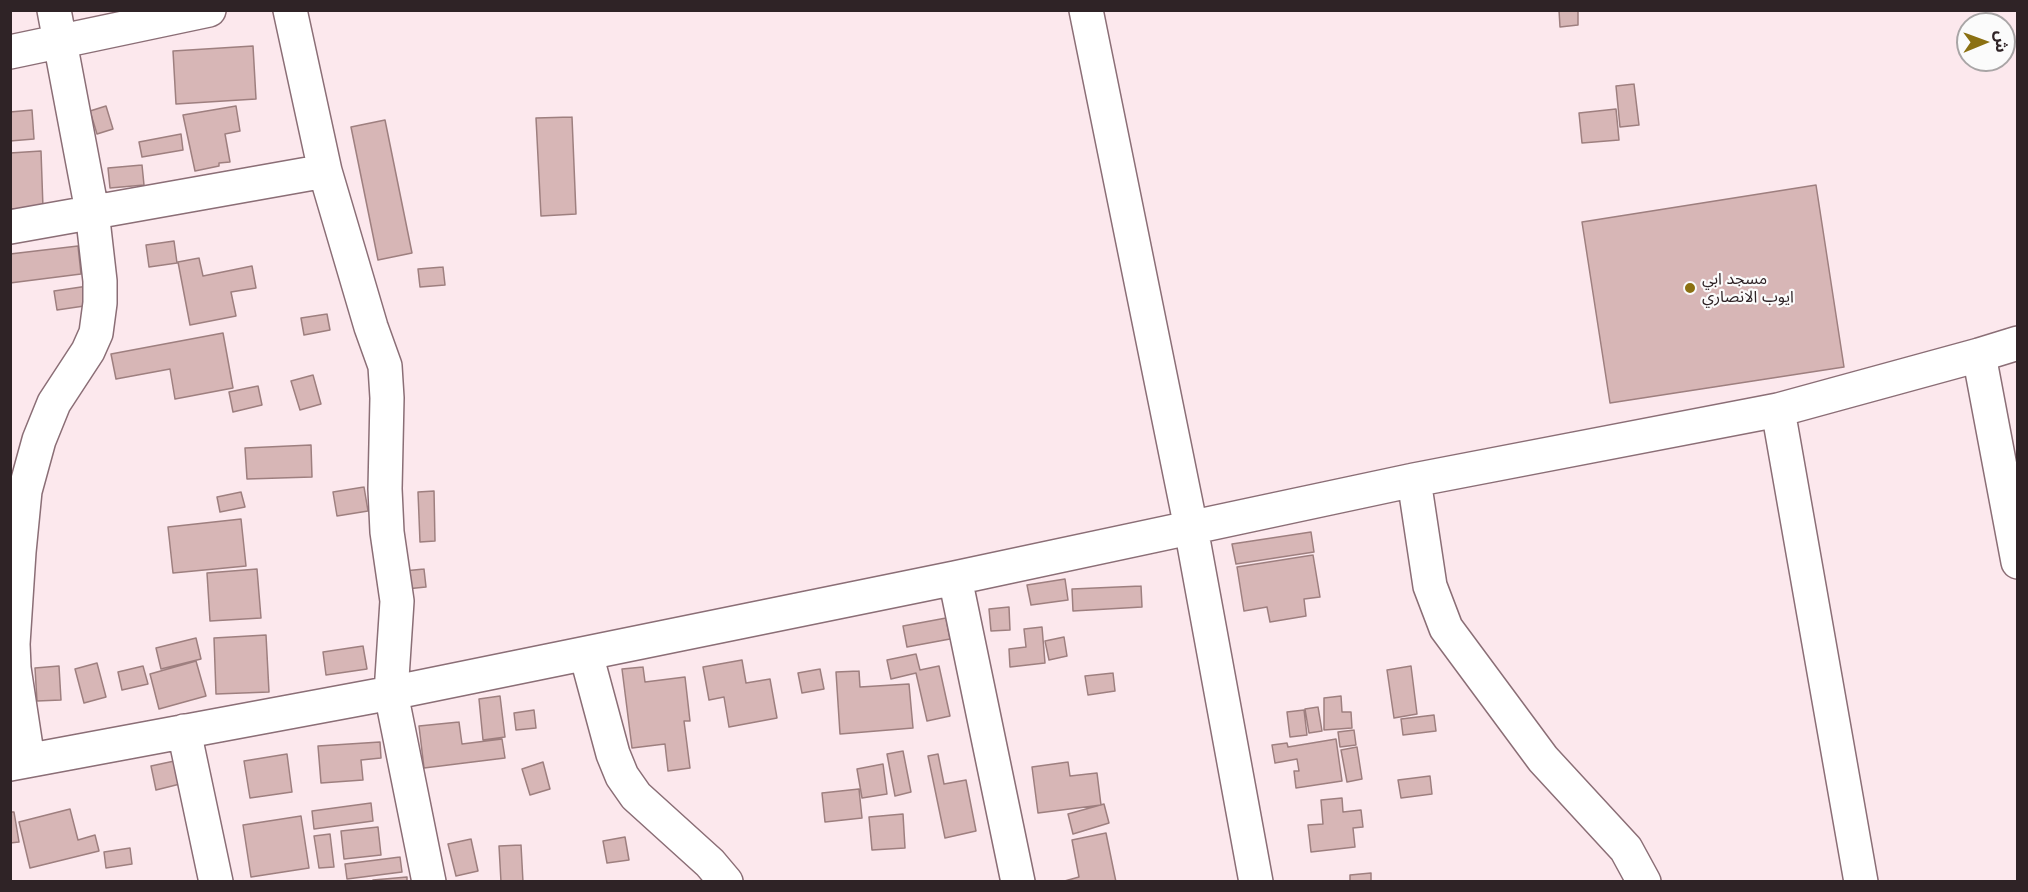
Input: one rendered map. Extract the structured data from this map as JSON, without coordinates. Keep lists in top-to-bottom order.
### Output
{
  "places": ["مسجد ابي ايوب الانصاري"],
  "north": "right"
}
